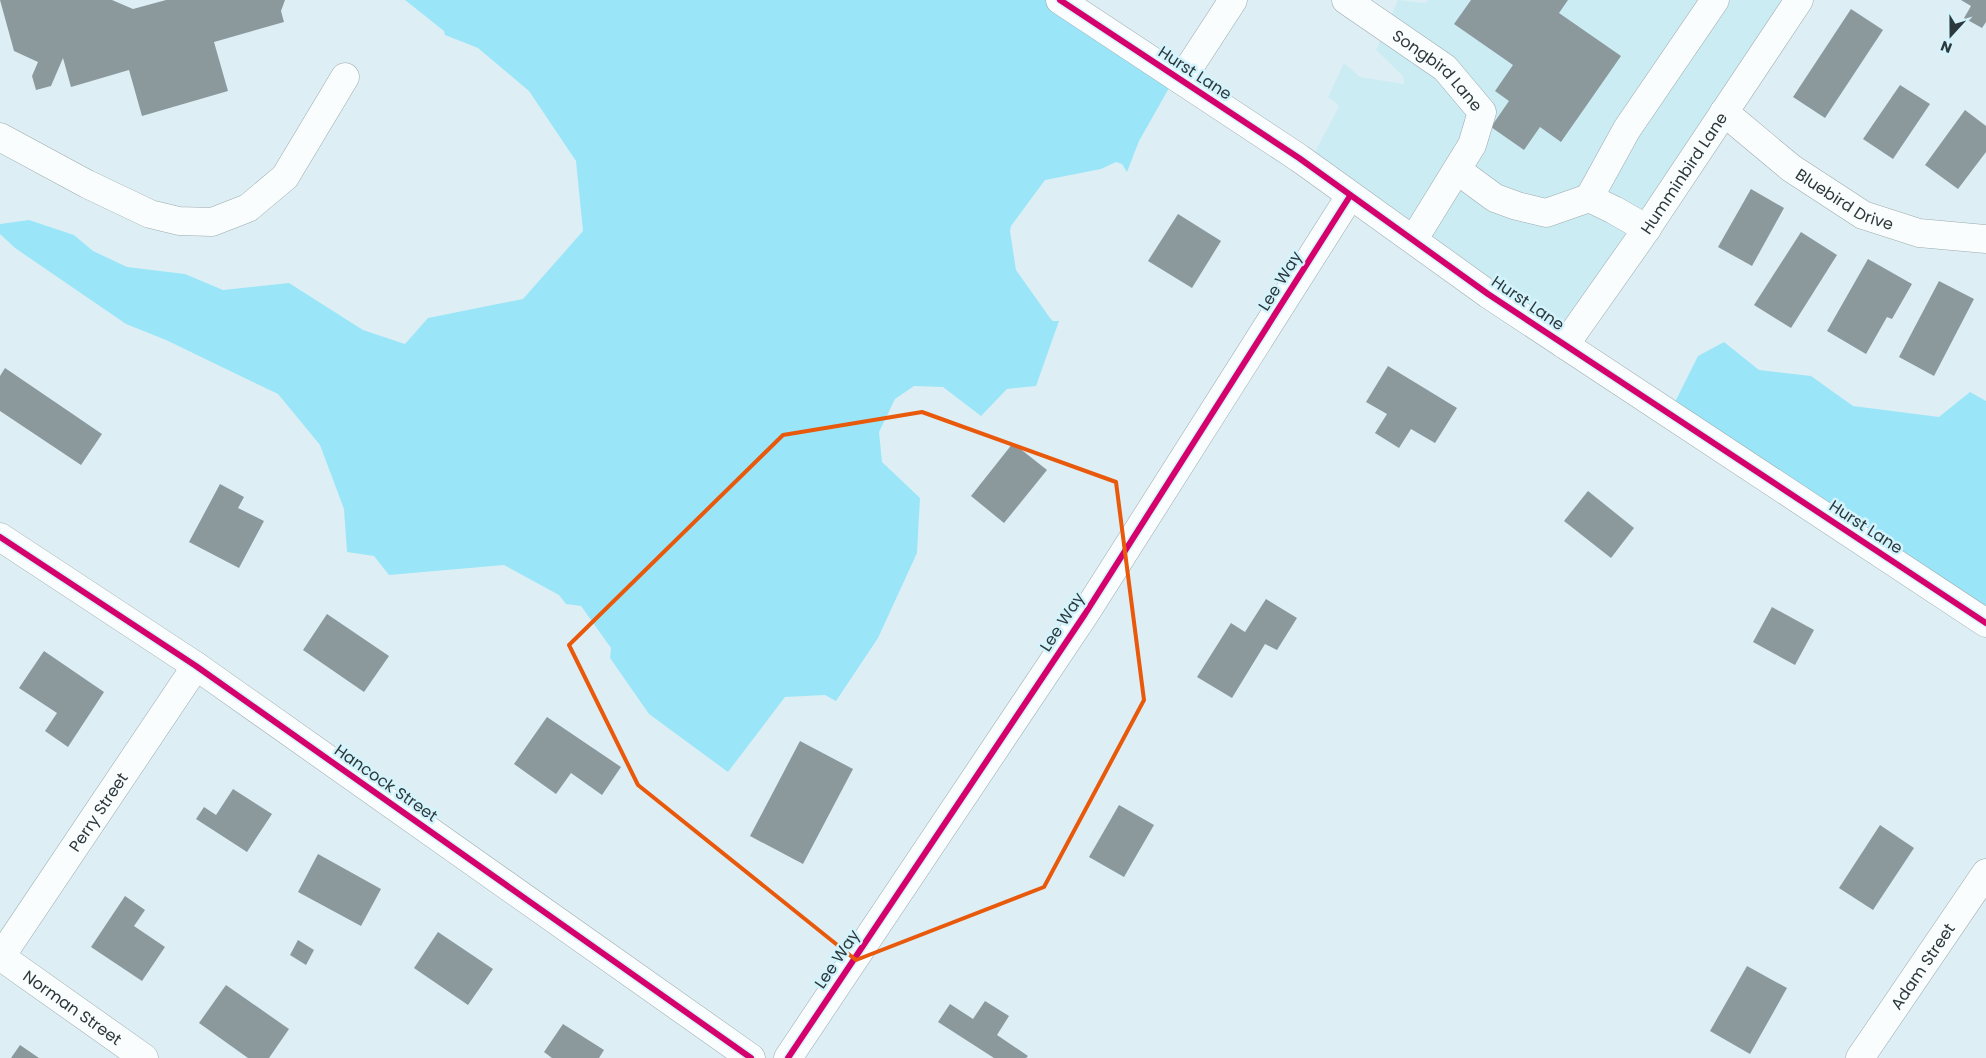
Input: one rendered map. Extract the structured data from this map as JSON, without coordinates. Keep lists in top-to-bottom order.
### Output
{
  "streets": {
    "street": [
      "Hurst Lane",
      "Songbird Lane",
      "Humminbird Lane",
      "Bluebird Drive",
      "Lee Way",
      "Hancock Street",
      "Perry Street",
      "Adam Street",
      "Norman Street"
    ]
  },
  "crossings": [
    ["Hurst Lane", "Songbird Lane"],
    ["Hurst Lane", "Humminbird Lane"],
    ["Hurst Lane", "Lee Way"],
    ["Humminbird Lane", "Bluebird Drive"],
    ["Hancock Street", "Perry Street"],
    ["Perry Street", "Norman Street"]
  ],
  "north": "bottom"
}
